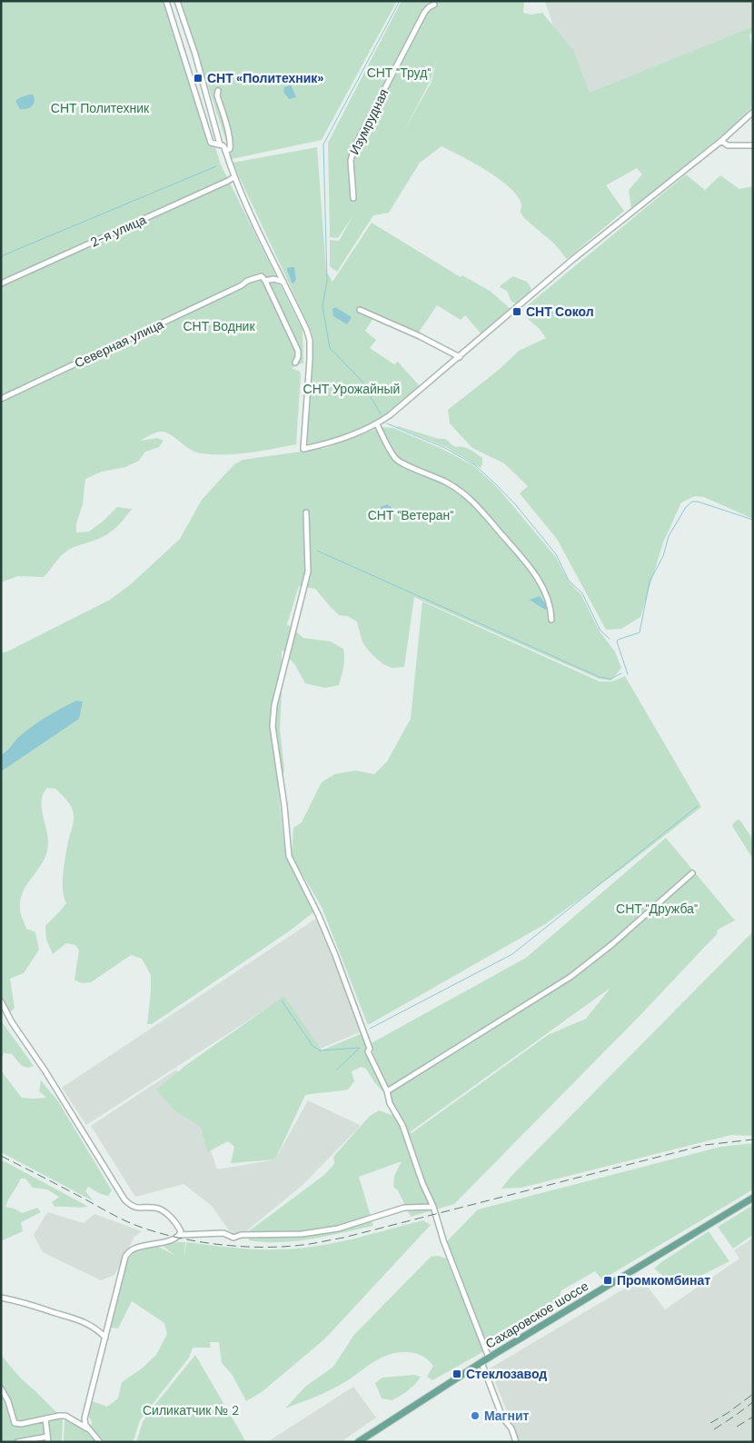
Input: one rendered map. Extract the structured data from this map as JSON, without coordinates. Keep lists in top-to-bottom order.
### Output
{
  "streets": {
    "main road": ["Сахаровское шоссе"],
    "street": ["Изумрудная", "2-я улица", "Северная улица"]
  },
  "parks": [
    "СНТ \"Труд\"",
    "СНТ Политехник",
    "СНТ Водник",
    "СНТ Урожайный",
    "СНТ \"Ветеран\"",
    "СНТ \"Дружба\"",
    "Силикатчик № 2"
  ],
  "places": {
    "transit": [
      "СНТ «Политехник»",
      "СНТ Сокол",
      "Промкомбинат",
      "Стеклозавод"
    ],
    "other": ["Магнит"]
  }
}
